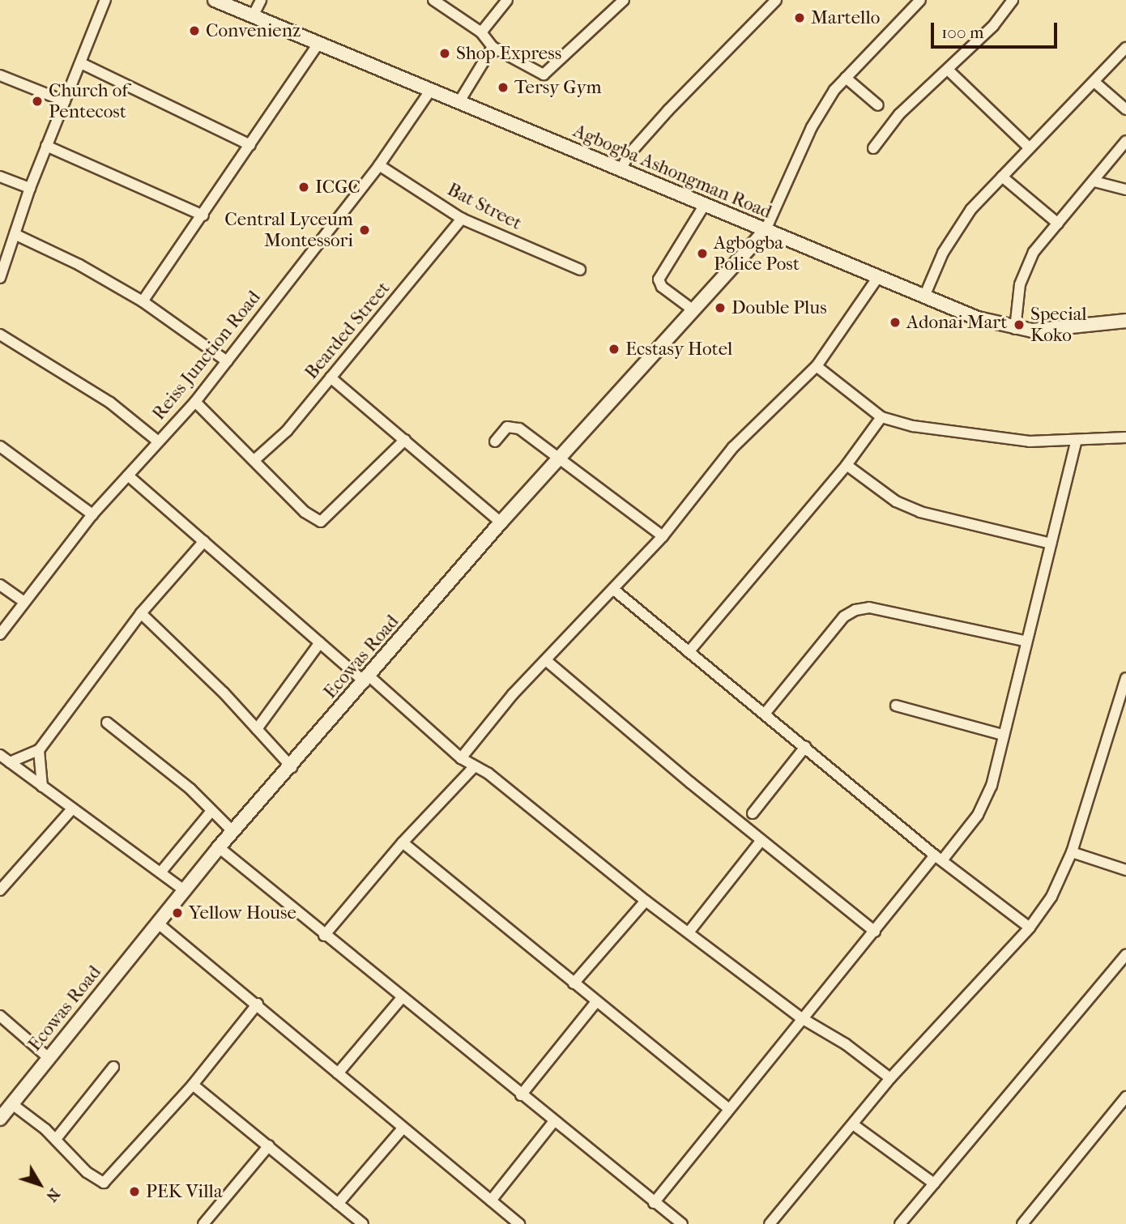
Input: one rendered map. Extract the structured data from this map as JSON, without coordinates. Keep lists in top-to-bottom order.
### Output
{
  "streets": {
    "street": [
      "Agbogba Ashongman Road",
      "Bat Street",
      "Bearded Street",
      "Reiss Junction Road",
      "Ecowas Road"
    ]
  },
  "crossings": [
    ["Agbogba Ashongman Road", "Reiss Junction Road"],
    ["Agbogba Ashongman Road", "Ecowas Road"],
    ["Bat Street", "Bearded Street"],
    ["Bat Street", "Reiss Junction Road"]
  ],
  "places": [
    "Martello",
    "Convenienz",
    "Shop Express",
    "Tersy Gym",
    "Church of Pentecost",
    "ICGC",
    "Central Lyceum Montessori",
    "Agbogba Police Post",
    "Double Plus",
    "Adonai Mart",
    "Special Koko",
    "Ecstasy Hotel",
    "Yellow House",
    "PEK Villa"
  ],
  "scale_bar": "100 m",
  "north": "bottom right"
}
